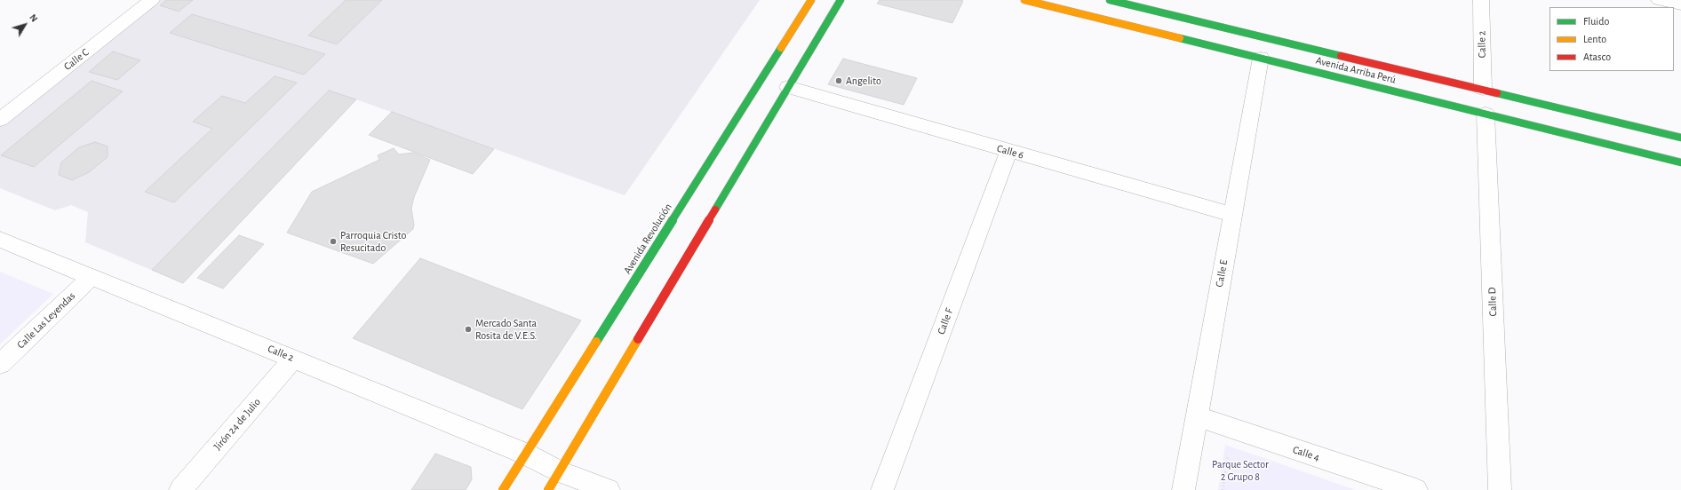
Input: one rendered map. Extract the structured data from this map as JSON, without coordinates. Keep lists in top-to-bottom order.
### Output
{
  "streets": {
    "street": [
      "Calle 2",
      "Calle C",
      "Avenida Arriba Perú",
      "Calle 6",
      "Avenida Revolución",
      "Calle E",
      "Calle D",
      "Calle Las Leyendas",
      "Calle F",
      "Jirón 24 de Julio",
      "Calle 4"
    ]
  },
  "crossings": [
    ["Calle 2", "Avenida Arriba Perú"],
    ["Calle 2", "Avenida Revolución"],
    ["Calle 2", "Calle Las Leyendas"],
    ["Calle 2", "Jirón 24 de Julio"],
    ["Avenida Arriba Perú", "Calle E"],
    ["Avenida Arriba Perú", "Calle D"],
    ["Calle 6", "Calle E"],
    ["Calle 6", "Calle F"],
    ["Calle E", "Calle 4"]
  ],
  "parks": ["Parque Sector 2 Grupo 8"],
  "places": ["Angelito", "Parroquia Cristo Resucitado", "Mercado Santa Rosita de V.E.S."],
  "legend": ["Fluido", "Lento", "Atasco"],
  "north": "top right"
}
